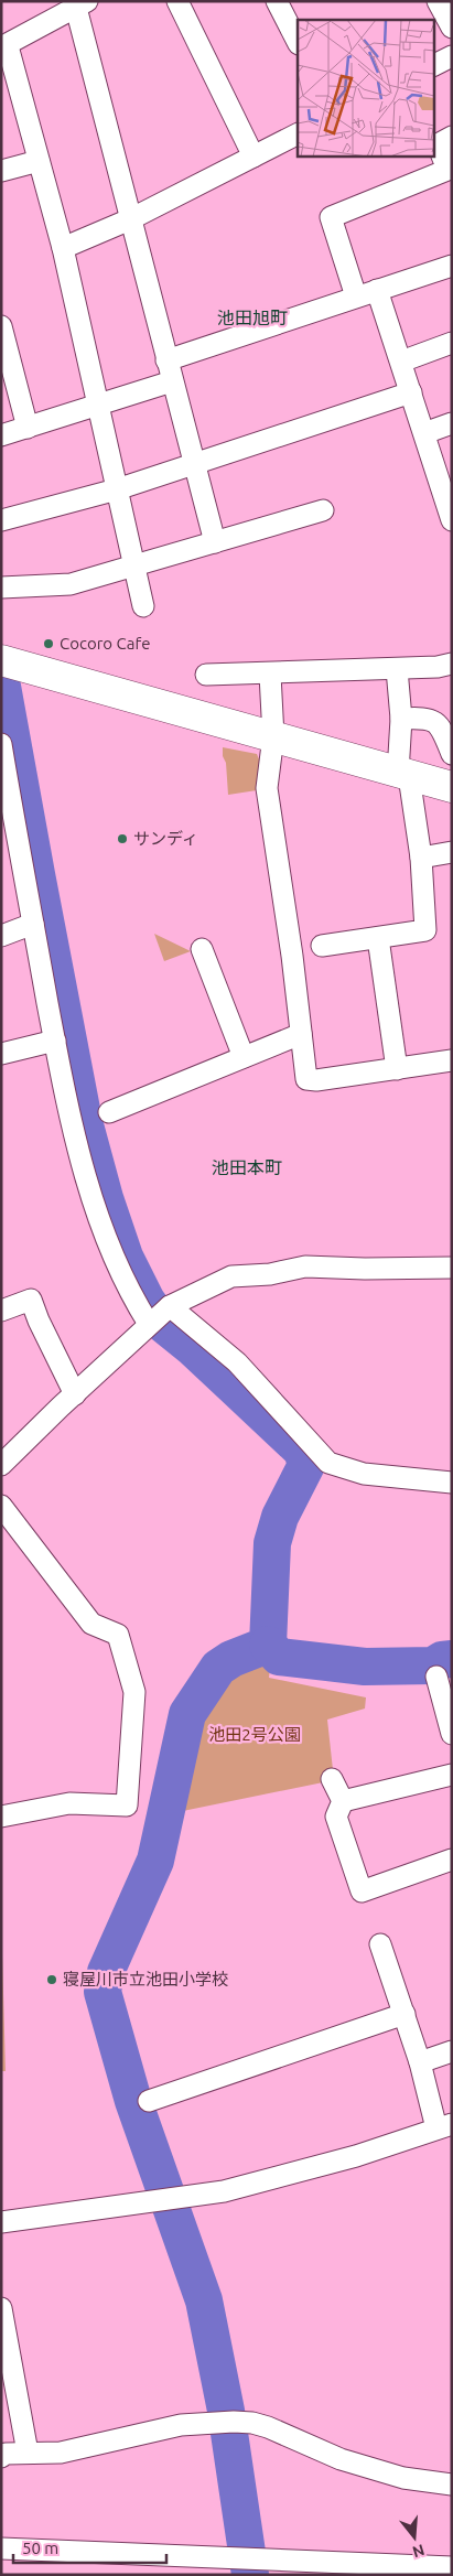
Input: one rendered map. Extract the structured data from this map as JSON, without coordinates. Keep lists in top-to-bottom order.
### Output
{
  "districts": ["池田旭町", "池田本町"],
  "parks": ["池田2号公園"],
  "places": ["Cocoro Cafe", "サンディ", "寝屋川市立池田小学校"],
  "scale_bar": "50 m",
  "north": "bottom"
}
